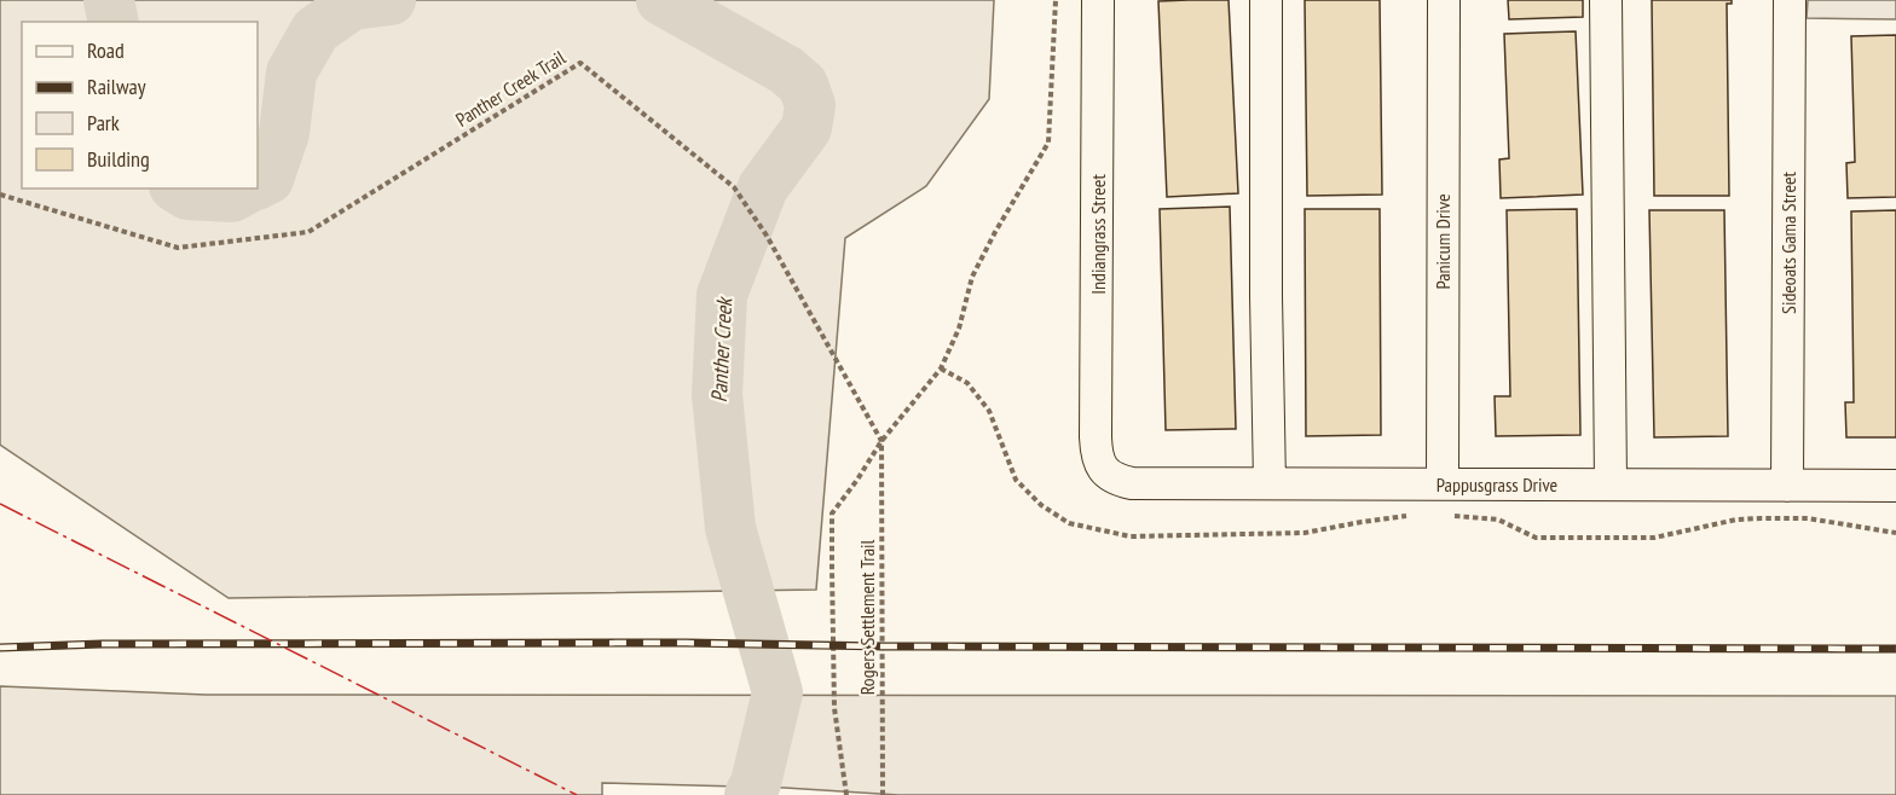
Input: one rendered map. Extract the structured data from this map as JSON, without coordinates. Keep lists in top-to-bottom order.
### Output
{
  "streets": {
    "street": [
      "Indiangrass Street",
      "Panicum Drive",
      "Sideoats Gama Street",
      "Pappusgrass Drive"
    ],
    "path": ["Panther Creek Trail", "Rogers Settlement Trail"]
  },
  "crossings": [
    ["Panther Creek Trail", "Rogers Settlement Trail"],
    ["Indiangrass Street", "Pappusgrass Drive"],
    ["Panicum Drive", "Pappusgrass Drive"],
    ["Sideoats Gama Street", "Pappusgrass Drive"]
  ],
  "water": ["Panther Creek"],
  "legend": [
    "Road",
    "Railway",
    "Park",
    "Building"
  ]
}
